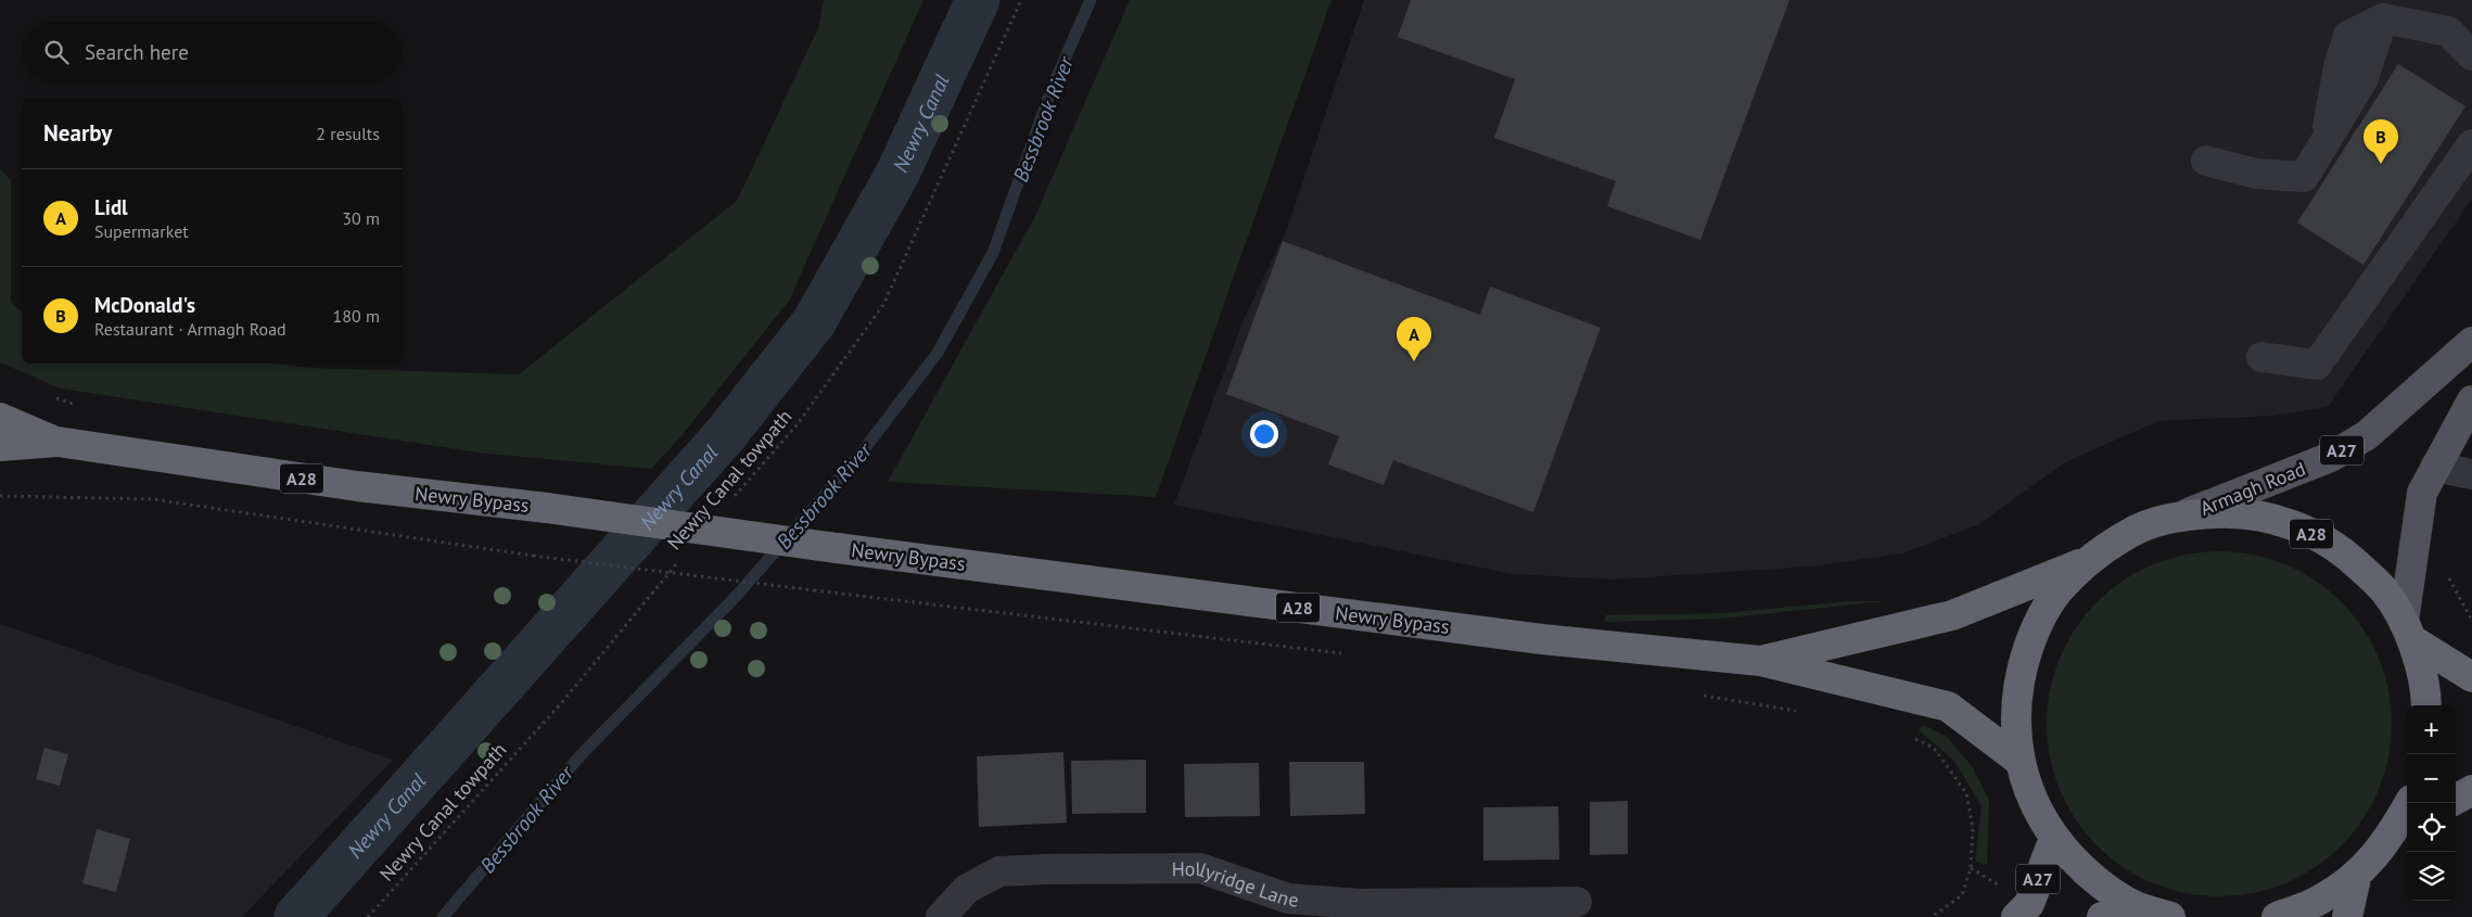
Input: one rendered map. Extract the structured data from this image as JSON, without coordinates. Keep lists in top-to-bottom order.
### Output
{
  "streets": {
    "highway": ["A27", "A28", "Newry Bypass"],
    "main road": ["Armagh Road"],
    "street": ["Hollyridge Lane"],
    "path": ["Newry Canal towpath"]
  },
  "crossings": [
    ["A27", "A28"],
    ["A28", "Armagh Road"]
  ],
  "water": ["Bessbrook River", "Newry Canal"],
  "page": {
    "search": "Search here",
    "heading": ["Nearby", "2 results"],
    "pins": ["B", "A"],
    "list": [
      {
        "mark": "A",
        "name": "Lidl",
        "note": "Supermarket",
        "value": "30 m"
      },
      {
        "mark": "B",
        "name": "McDonald's",
        "note": "Restaurant · Armagh Road",
        "value": "180 m"
      }
    ],
    "map_buttons": ["+", "−"]
  }
}
